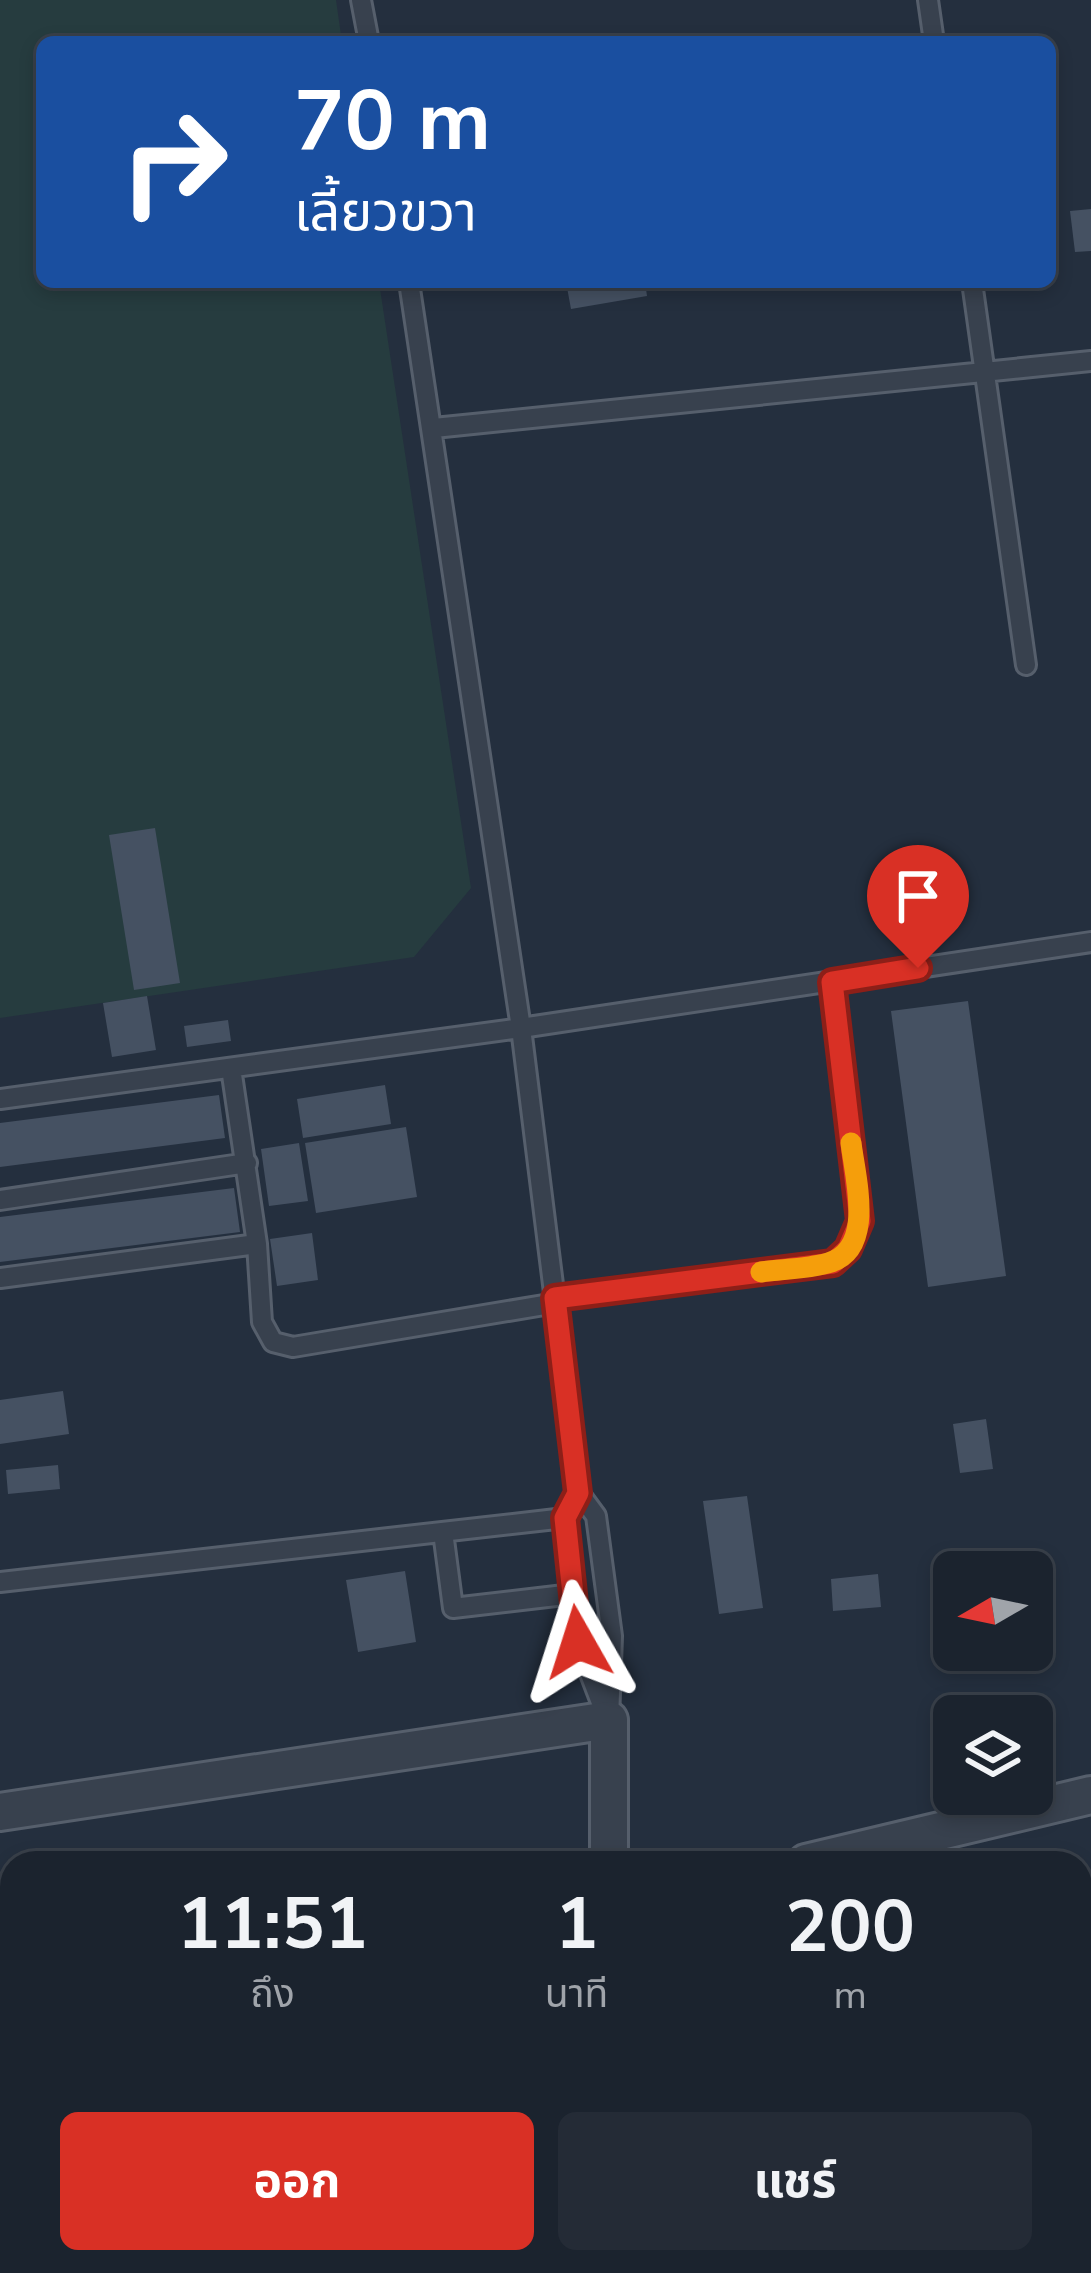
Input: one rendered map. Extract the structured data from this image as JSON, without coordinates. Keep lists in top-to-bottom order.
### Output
{
  "north": "left",
  "page": {
    "turn": ["70 m", "เลี้ยวขวา"],
    "eta": [
      "11:51",
      "ถึง",
      "1",
      "นาที",
      "200",
      "m"
    ],
    "buttons": ["ออก", "แชร์"]
  }
}
